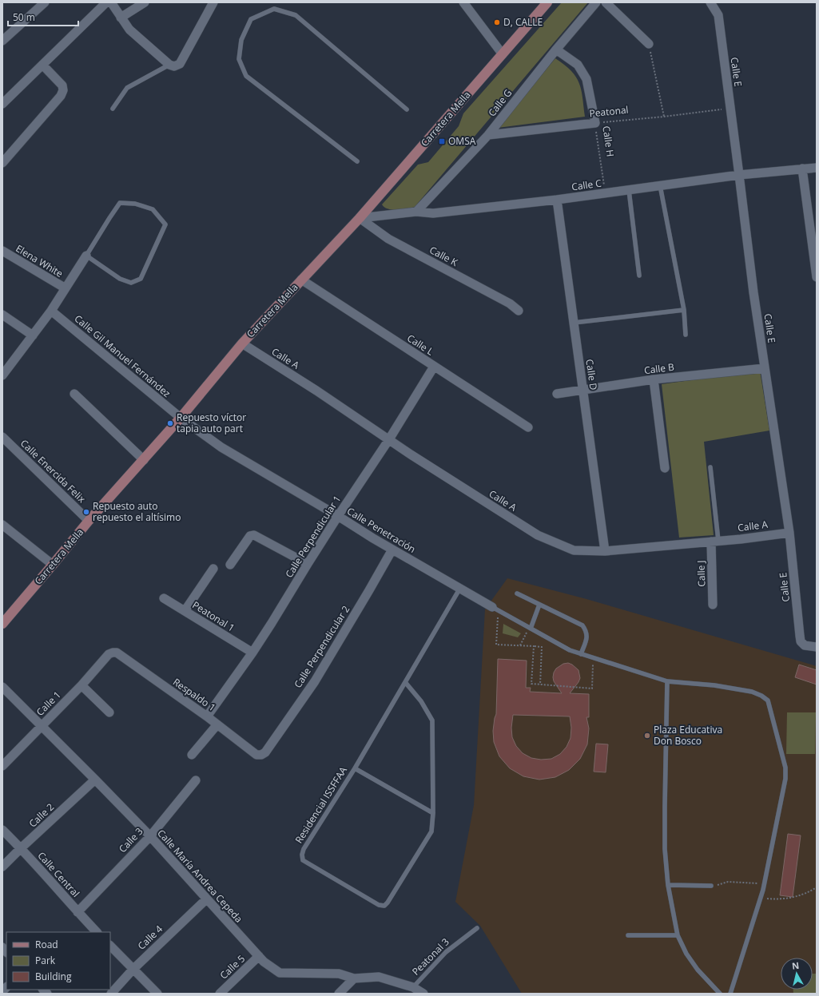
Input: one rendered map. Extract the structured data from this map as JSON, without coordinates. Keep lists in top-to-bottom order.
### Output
{
  "streets": {
    "main road": ["Carretera Mella"],
    "street": [
      "Calle E",
      "Calle G",
      "Peatonal",
      "Calle H",
      "Calle C",
      "Calle K",
      "Elena White",
      "Calle L",
      "Calle Gil Manuel Fernández",
      "Calle A",
      "Calle B",
      "Calle D",
      "Calle Enercida Felix",
      "Calle Penetración",
      "Calle Perpendicular 1",
      "Calle J",
      "Peatonal 1",
      "Calle Perpendicular 2",
      "Respaldo 1",
      "Calle 1",
      "Calle 2",
      "Calle 3",
      "Calle Central",
      "Calle María Andrea Cepeda",
      "Calle 4",
      "Calle 5"
    ],
    "lane": ["Residencial ISSFFAA", "Peatonal 3"]
  },
  "crossings": [
    ["Calle E", "Peatonal"],
    ["Calle E", "Calle C"],
    ["Calle E", "Calle A"],
    ["Calle E", "Calle B"],
    ["Calle G", "Peatonal"],
    ["Calle G", "Calle H"],
    ["Calle G", "Calle C"],
    ["Peatonal", "Calle H"],
    ["Carretera Mella", "Calle C"],
    ["Carretera Mella", "Calle K"],
    ["Carretera Mella", "Calle L"],
    ["Carretera Mella", "Calle Gil Manuel Fernández"],
    ["Carretera Mella", "Calle A"],
    ["Carretera Mella", "Calle Enercida Felix"],
    ["Carretera Mella", "Calle Penetración"],
    ["Calle H", "Calle C"],
    ["Calle C", "Calle K"],
    ["Calle C", "Calle D"],
    ["Calle L", "Calle Perpendicular 1"],
    ["Calle Gil Manuel Fernández", "Calle Penetración"],
    ["Calle A", "Calle D"],
    ["Calle A", "Calle Perpendicular 1"],
    ["Calle A", "Calle J"],
    ["Calle B", "Calle D"],
    ["Calle Penetración", "Calle Perpendicular 1"],
    ["Calle Penetración", "Calle Perpendicular 2"],
    ["Calle Penetración", "Residencial ISSFFAA"],
    ["Calle Perpendicular 1", "Peatonal 1"],
    ["Calle Perpendicular 1", "Respaldo 1"],
    ["Calle Perpendicular 2", "Respaldo 1"],
    ["Respaldo 1", "Calle 1"],
    ["Calle 1", "Calle María Andrea Cepeda"],
    ["Calle 2", "Calle Central"],
    ["Calle 2", "Calle María Andrea Cepeda"],
    ["Calle 3", "Calle Central"],
    ["Calle 3", "Calle María Andrea Cepeda"],
    ["Calle María Andrea Cepeda", "Calle 4"],
    ["Calle María Andrea Cepeda", "Peatonal 3"],
    ["Calle María Andrea Cepeda", "Calle 5"]
  ],
  "places": {
    "other": [
      "D, CALLE",
      "Repuesto víctor tapia auto part",
      "Repuesto auto repuesto el altísimo",
      "Plaza Educativa Don Bosco"
    ],
    "transit": ["OMSA"]
  },
  "legend": ["Road", "Park", "Building"],
  "scale_bar": "50 m",
  "north": "top"
}
